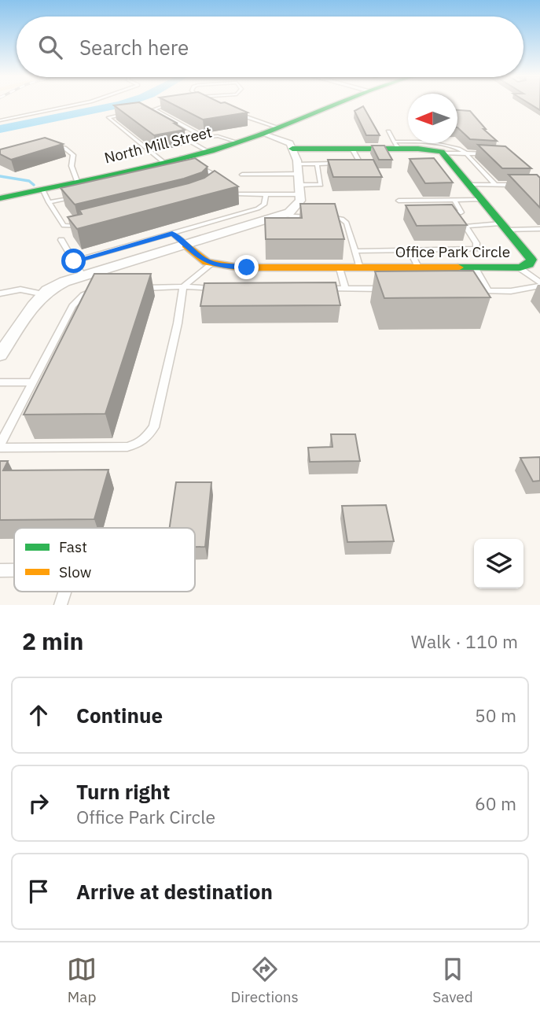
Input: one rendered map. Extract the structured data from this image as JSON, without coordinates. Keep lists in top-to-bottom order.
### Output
{
  "streets": {
    "main road": ["North Mill Street", "Office Park Circle"]
  },
  "legend": ["Fast", "Slow"],
  "north": "left",
  "page": {
    "search": "Search here",
    "heading": ["2 min", "Walk · 110 m"],
    "list": [
      ["Continue", "50 m"],
      ["Turn right", "Office Park Circle", "60 m"],
      "Arrive at destination"
    ],
    "nav": ["Map", "Directions", "Saved"]
  }
}
